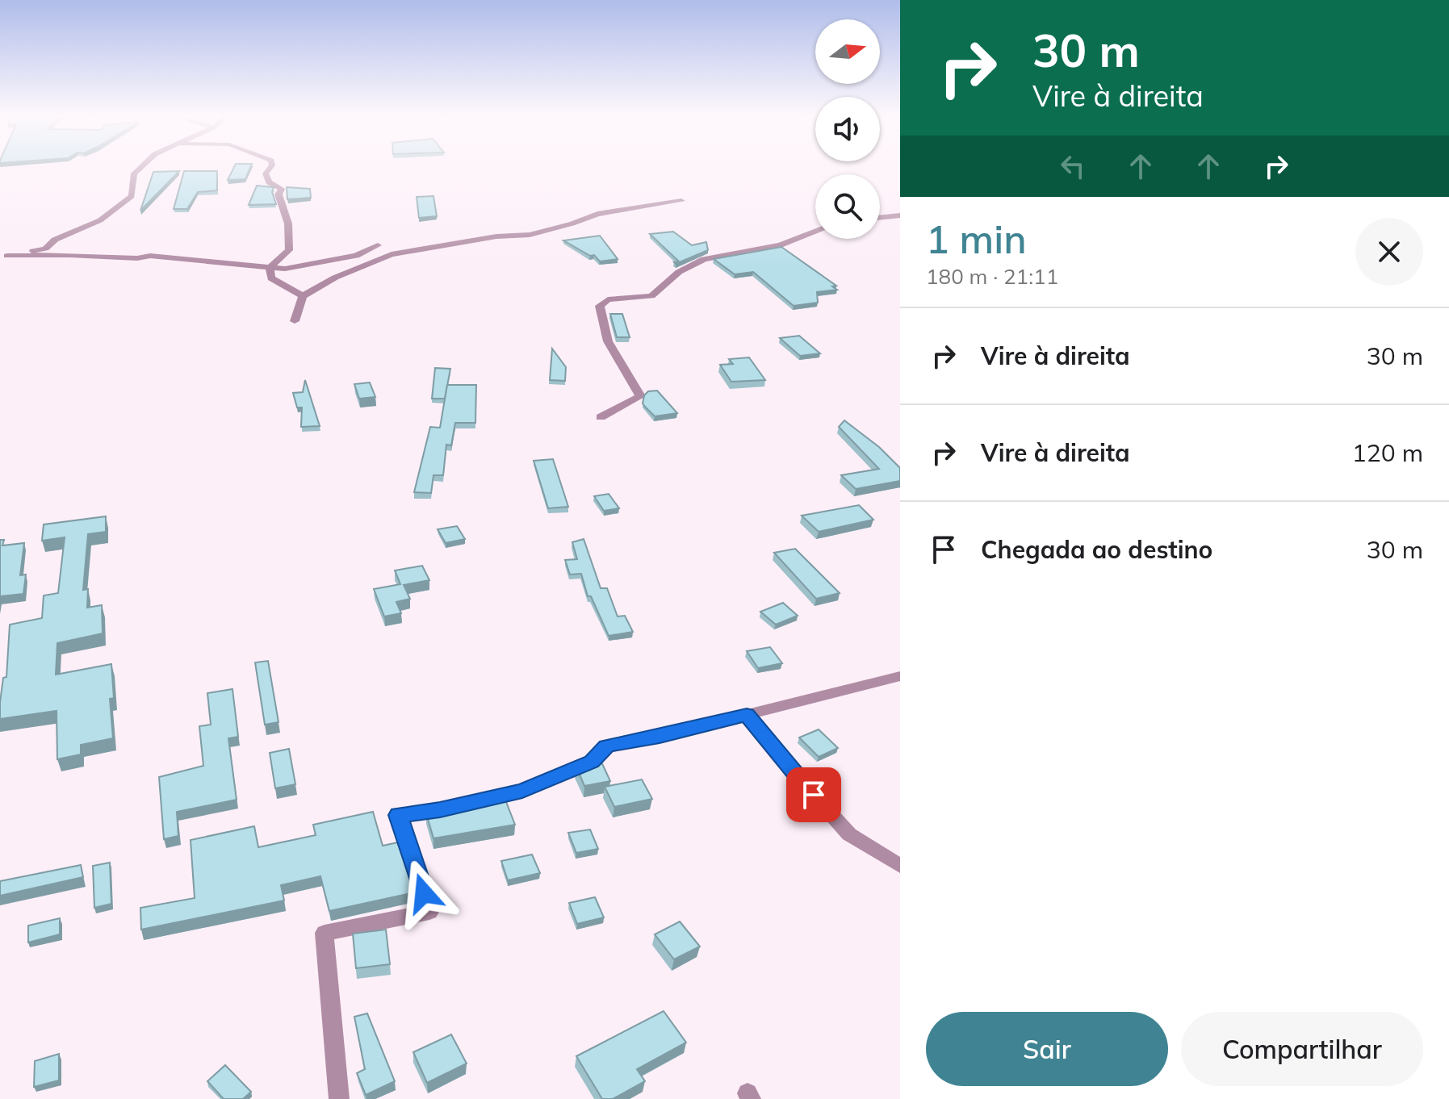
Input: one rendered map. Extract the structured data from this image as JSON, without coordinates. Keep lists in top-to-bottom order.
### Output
{
  "north": "right",
  "page": {
    "turn": ["30 m", "Vire à direita"],
    "heading": ["1 min", "180 m · 21:11"],
    "list": [
      {
        "name": "Vire à direita",
        "value": "30 m"
      },
      {
        "name": "Vire à direita",
        "value": "120 m"
      },
      {
        "name": "Chegada ao destino",
        "value": "30 m"
      }
    ],
    "buttons": ["Sair", "Compartilhar"]
  }
}
